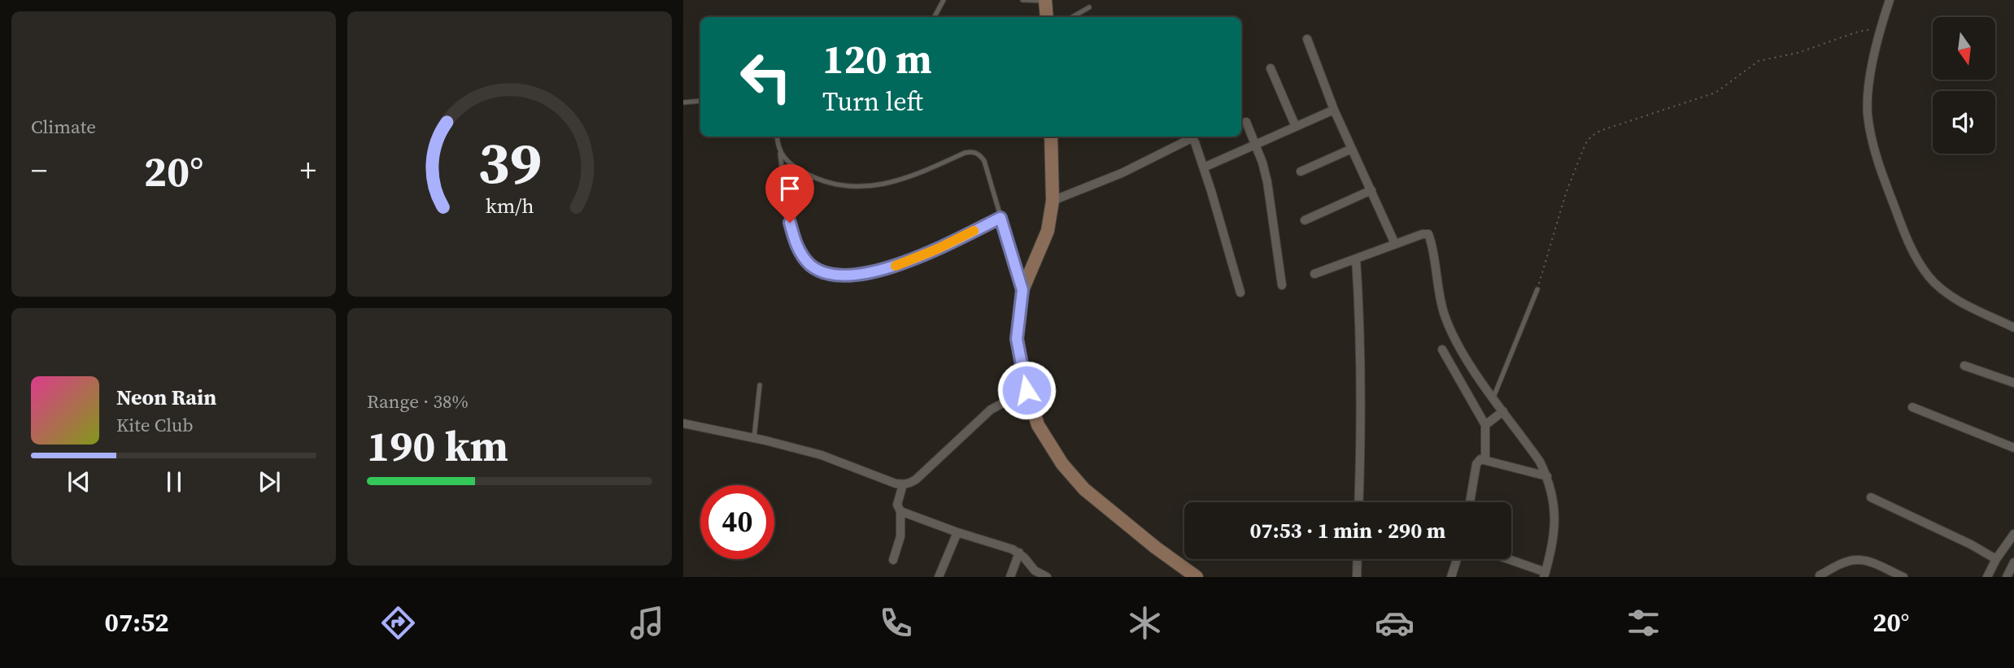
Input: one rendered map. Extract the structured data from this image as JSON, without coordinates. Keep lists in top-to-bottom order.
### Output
{
  "north": "bottom",
  "page": {
    "tile": [
      "Climate",
      ["Range · 38%", "190 km"]
    ],
    "turn": ["120 m", "Turn left"],
    "heat": ["−", "20°", "+"],
    "song": ["Neon Rain", "Kite Club"],
    "limit": "40",
    "trip": "07:53 · 1 min · 290 m",
    "tabs": ["07:52", "20°"],
    "gauge": ["39", "km/h"]
  }
}
